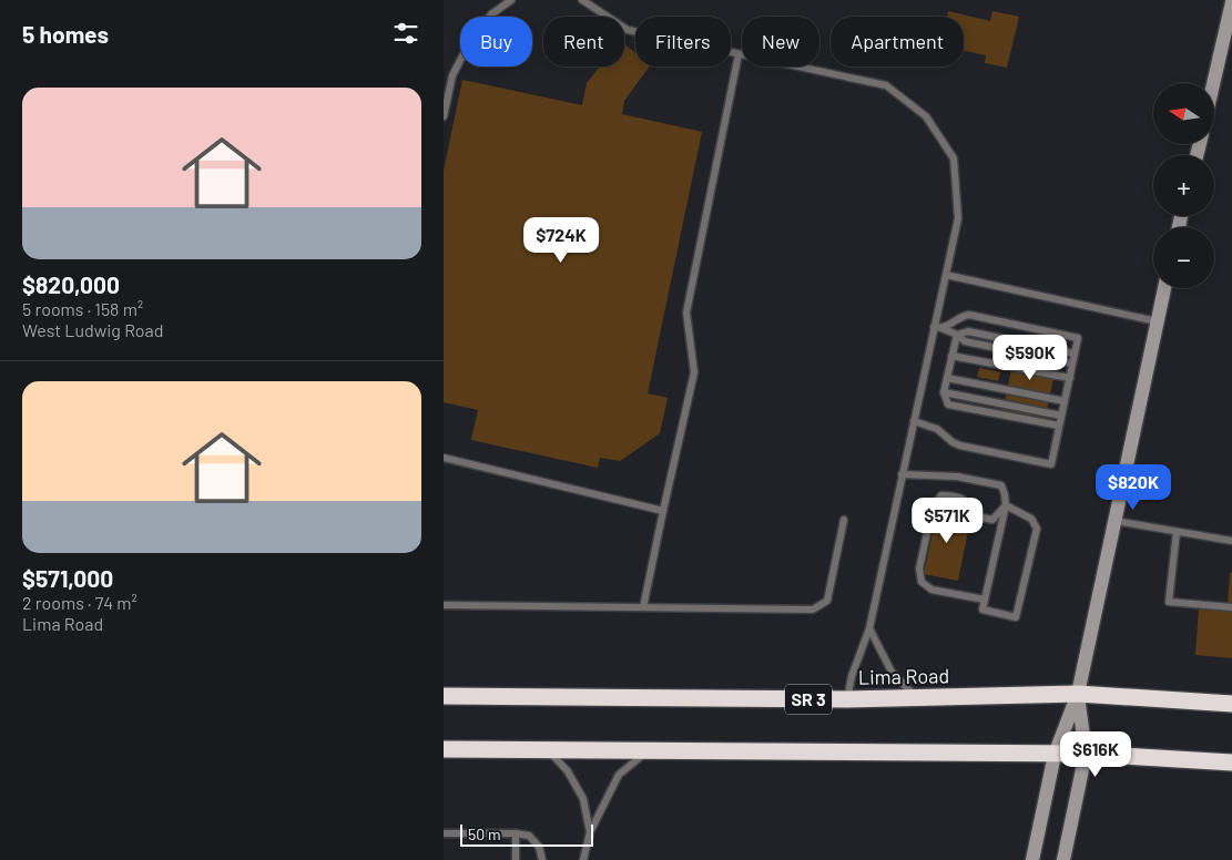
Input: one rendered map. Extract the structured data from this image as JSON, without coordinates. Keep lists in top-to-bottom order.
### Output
{
  "streets": {
    "highway": ["Lima Road", "SR 3"]
  },
  "scale_bar": "50 m",
  "north": "left",
  "page": {
    "heading": "5 homes",
    "chip": [
      "Buy",
      "Rent",
      "Filters",
      "New",
      "Apartment"
    ],
    "list": [
      {
        "name": "$820,000",
        "note": "5 rooms · 158 m² · West Ludwig Road"
      },
      {
        "name": "$571,000",
        "note": "2 rooms · 74 m² · Lima Road"
      }
    ],
    "map_buttons": ["+", "−"],
    "price": [
      "$724K",
      "$590K",
      "$820K",
      "$571K",
      "$616K"
    ],
    "scale": "50 m"
  }
}
